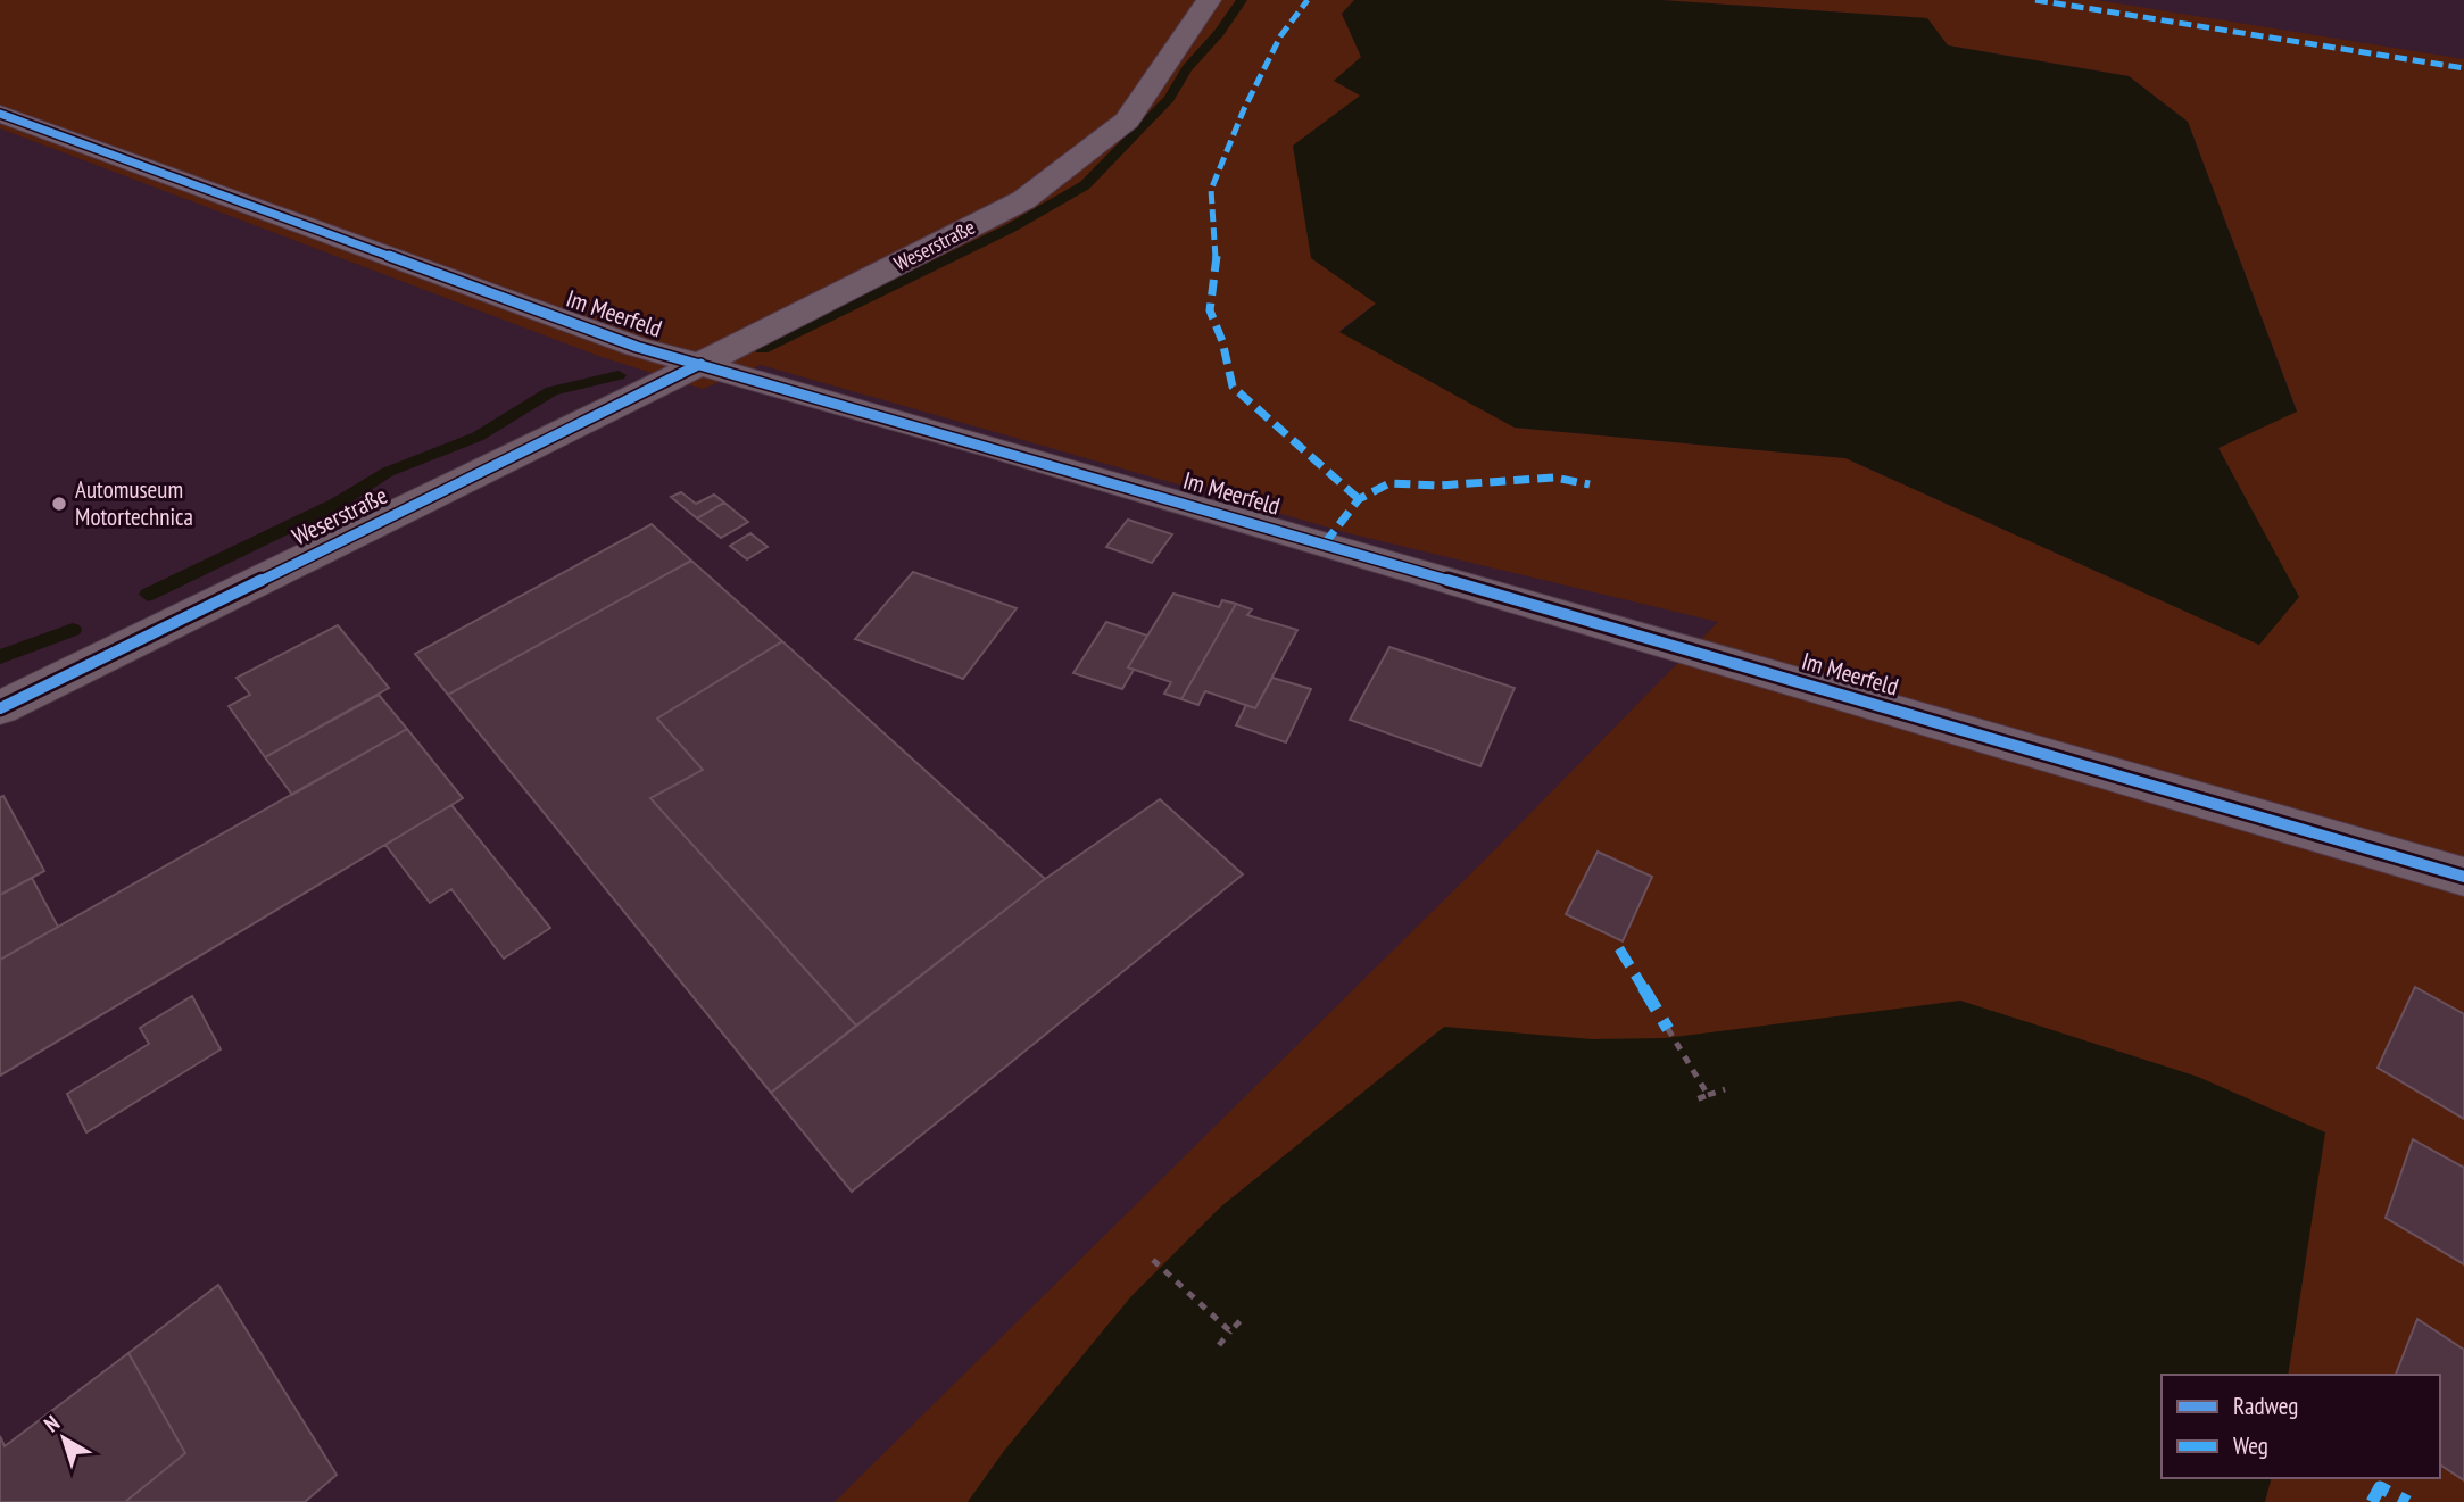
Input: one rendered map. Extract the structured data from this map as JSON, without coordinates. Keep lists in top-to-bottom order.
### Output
{
  "streets": {
    "street": ["Weserstraße", "Im Meerfeld"]
  },
  "crossings": [
    ["Weserstraße", "Im Meerfeld"]
  ],
  "places": ["Automuseum Motortechnica"],
  "legend": ["Radweg", "Weg"],
  "north": "top left"
}
